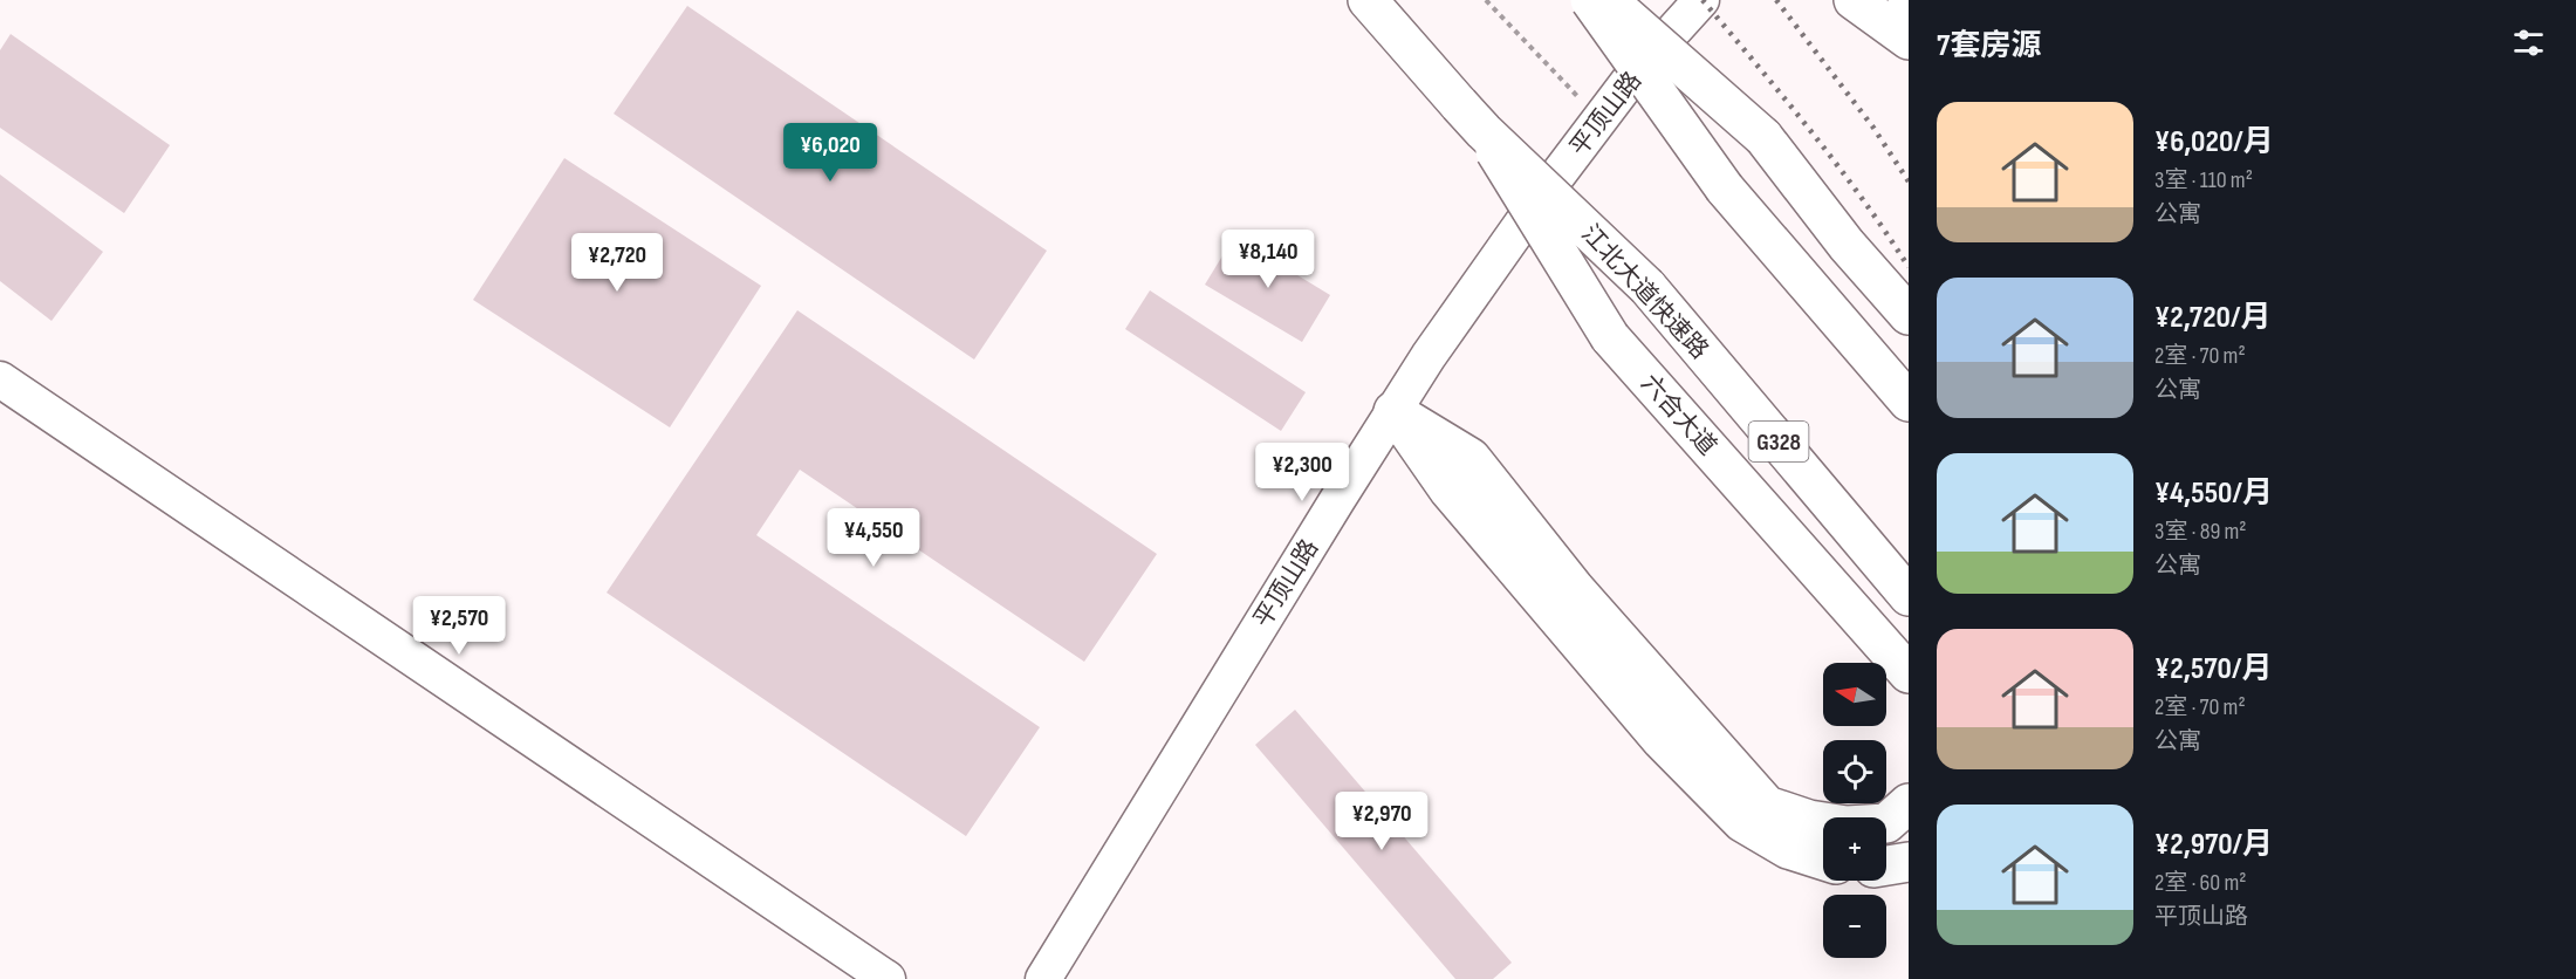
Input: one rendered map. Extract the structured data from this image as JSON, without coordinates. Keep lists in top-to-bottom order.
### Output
{
  "streets": {
    "main road": ["江北大道快速路", "六合大道", "G328"],
    "street": ["平顶山路"]
  },
  "crossings": [
    ["江北大道快速路", "六合大道"]
  ],
  "north": "left",
  "page": {
    "heading": "7套房源",
    "list": [
      {
        "name": "¥6,020/月",
        "note": "3室 · 110 m² · 公寓"
      },
      {
        "name": "¥2,720/月",
        "note": "2室 · 70 m² · 公寓"
      },
      {
        "name": "¥4,550/月",
        "note": "3室 · 89 m² · 公寓"
      },
      {
        "name": "¥2,570/月",
        "note": "2室 · 70 m² · 公寓"
      },
      {
        "name": "¥2,970/月",
        "note": "2室 · 60 m² · 平顶山路"
      }
    ],
    "price": [
      "¥6,020",
      "¥8,140",
      "¥2,720",
      "¥2,300",
      "¥4,550",
      "¥2,570",
      "¥2,970"
    ],
    "map_buttons": ["+", "−"]
  }
}
